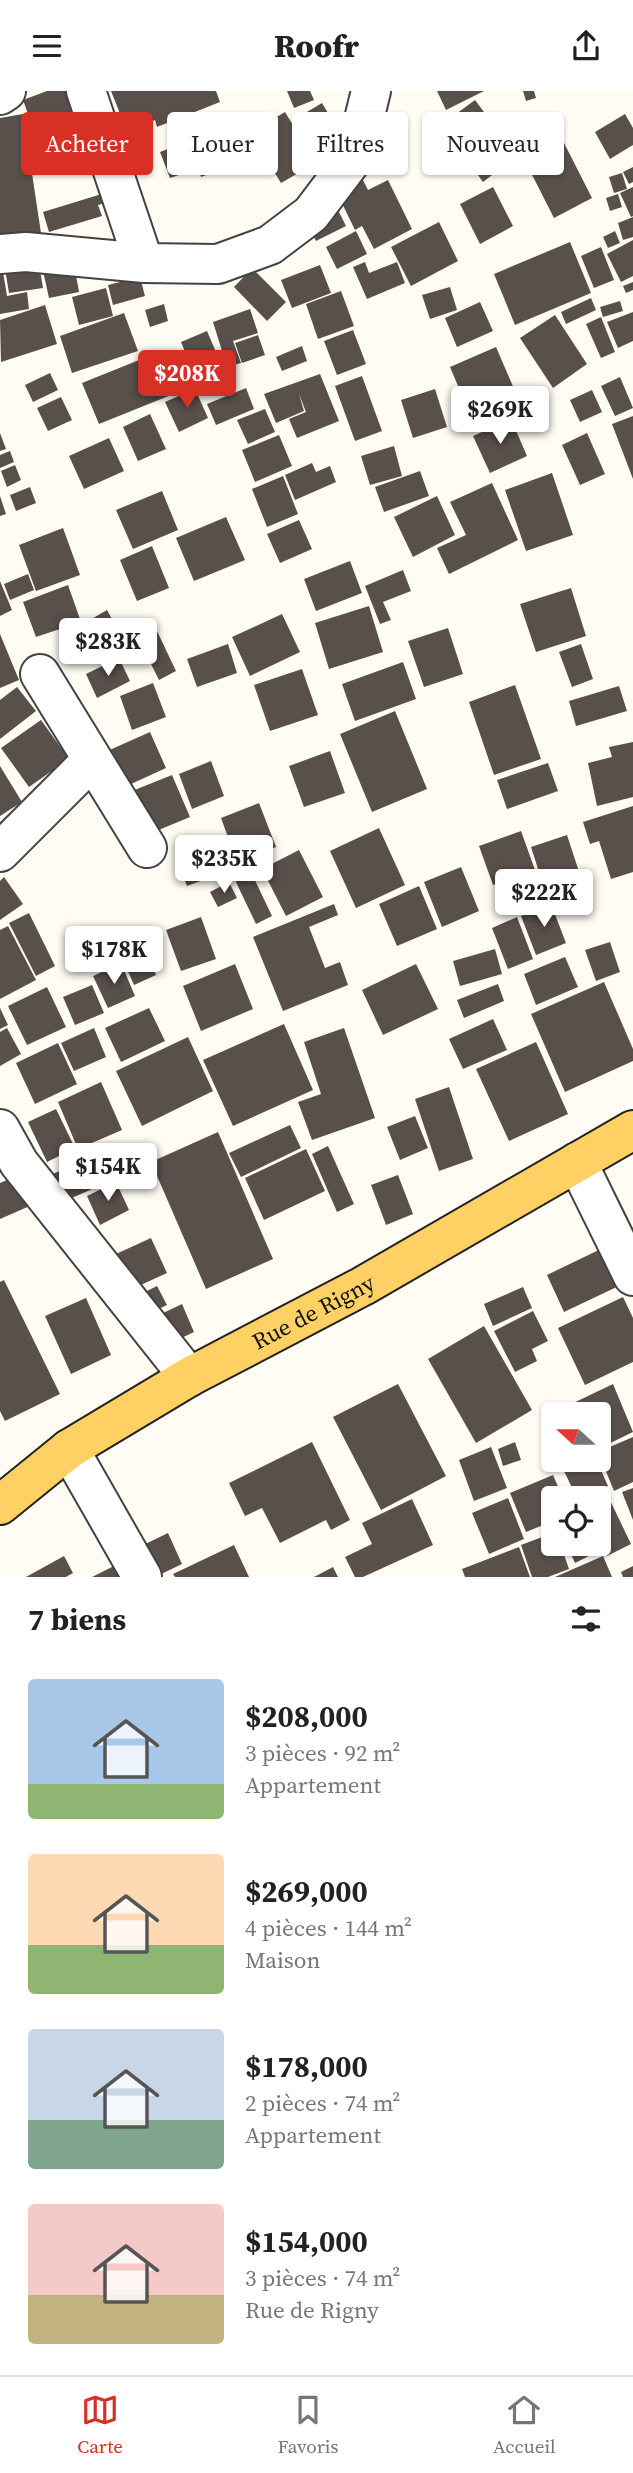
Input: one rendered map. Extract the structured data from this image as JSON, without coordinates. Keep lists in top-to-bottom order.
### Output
{
  "streets": {
    "main road": ["Rue de Rigny"]
  },
  "north": "left",
  "page": {
    "header": "Roofr",
    "chip": [
      "Acheter",
      "Louer",
      "Filtres",
      "Nouveau"
    ],
    "price": [
      "$208K",
      "$269K",
      "$283K",
      "$235K",
      "$222K",
      "$178K",
      "$154K"
    ],
    "heading": "7 biens",
    "list": [
      {
        "name": "$208,000",
        "note": "3 pièces · 92 m² · Appartement"
      },
      {
        "name": "$269,000",
        "note": "4 pièces · 144 m² · Maison"
      },
      {
        "name": "$178,000",
        "note": "2 pièces · 74 m² · Appartement"
      },
      {
        "name": "$154,000",
        "note": "3 pièces · 74 m² · Rue de Rigny"
      }
    ],
    "tabs": ["Carte", "Favoris", "Accueil"]
  }
}
